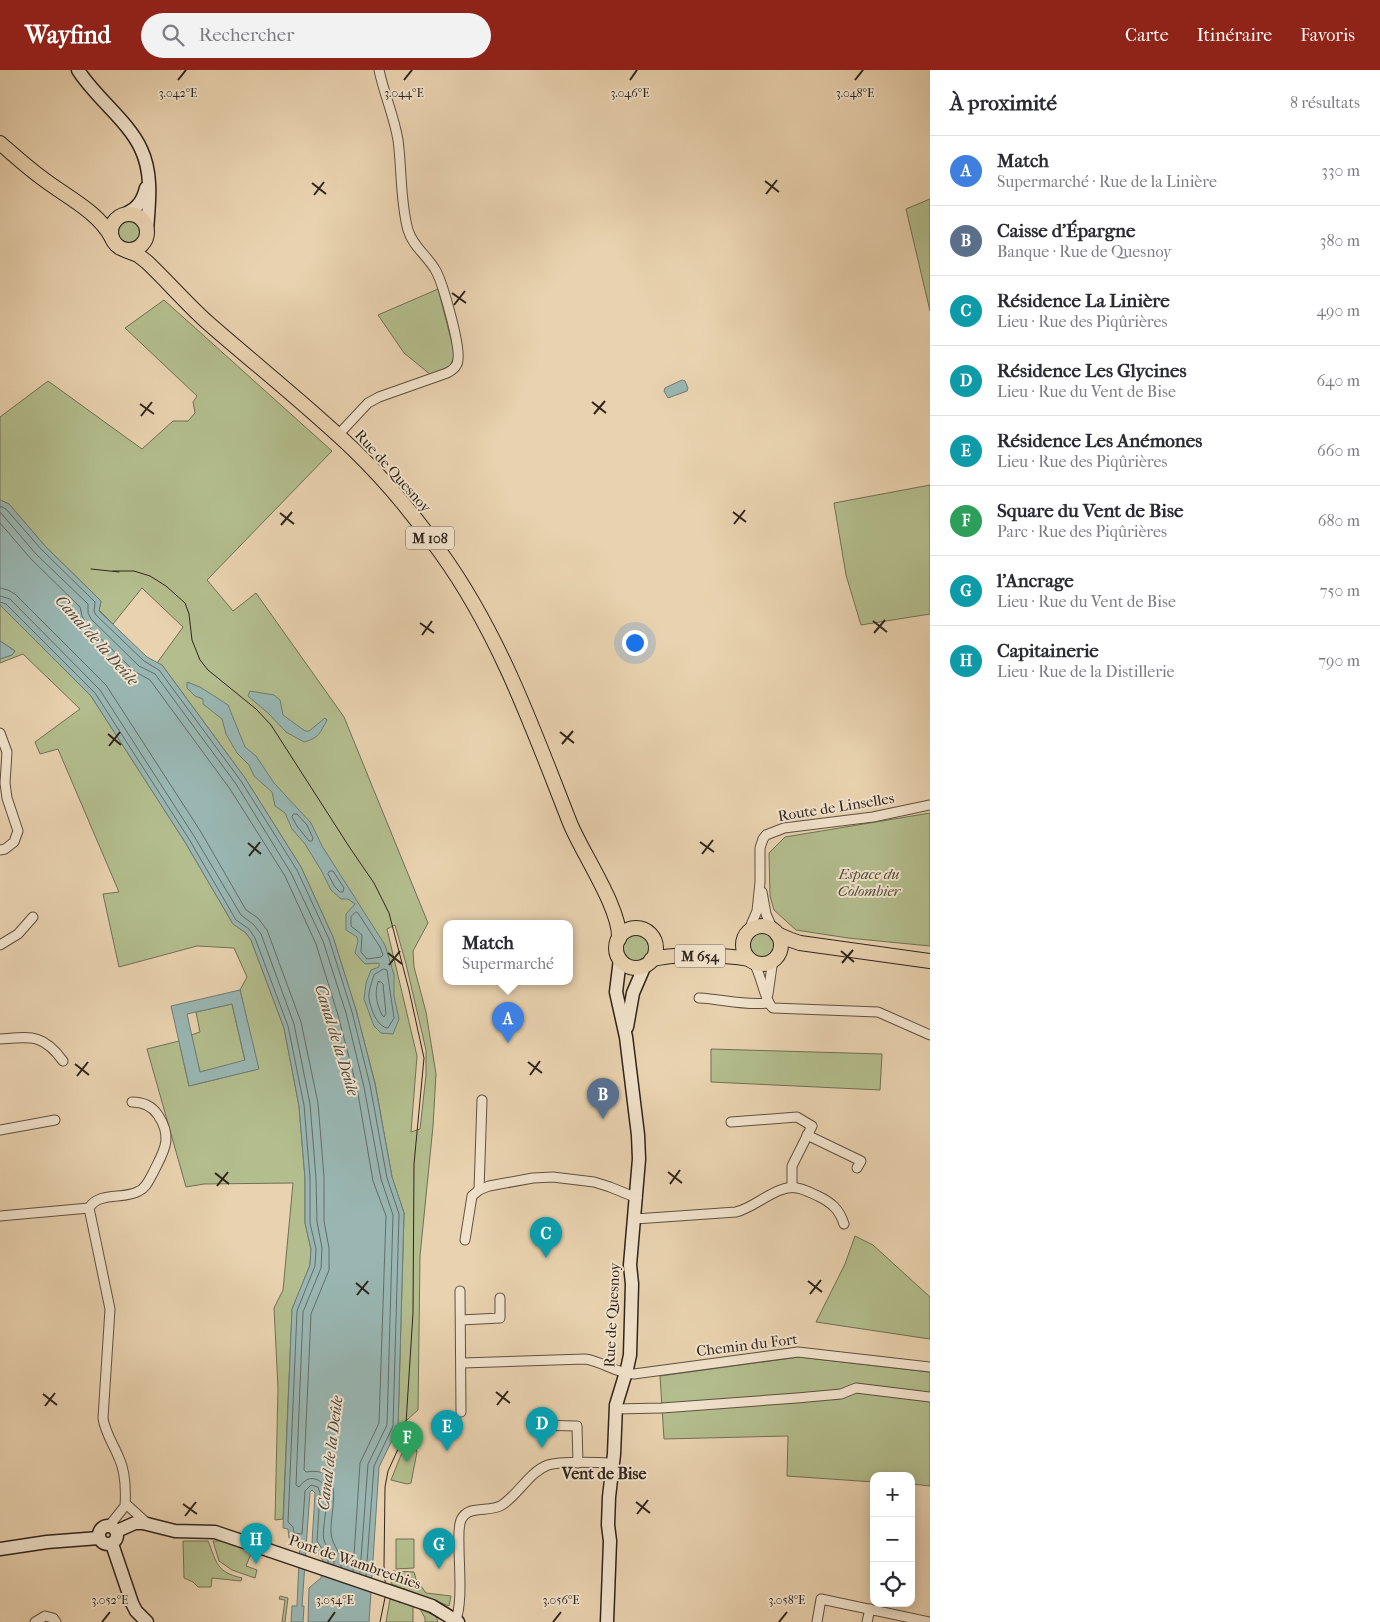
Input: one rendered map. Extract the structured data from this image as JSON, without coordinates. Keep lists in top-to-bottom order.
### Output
{
  "streets": {
    "main road": ["Rue de Quesnoy", "M 108", "M 654"],
    "street": ["Route de Linselles", "Chemin du Fort", "Pont de Wambrechies"]
  },
  "crossings": [
    ["Rue de Quesnoy", "M 654"],
    ["Rue de Quesnoy", "Chemin du Fort"],
    ["Route de Linselles", "M 654"]
  ],
  "districts": ["Vent de Bise"],
  "water": ["Canal de la Deûle"],
  "parks": ["Espace du Colombier"],
  "page": {
    "header": "Wayfind",
    "search": "Rechercher",
    "nav": ["Carte", "Itinéraire", "Favoris"],
    "heading": ["À proximité", "8 résultats"],
    "list": [
      {
        "mark": "A",
        "name": "Match",
        "note": "Supermarché · Rue de la Linière",
        "value": "330 m"
      },
      {
        "mark": "B",
        "name": "Caisse d'Épargne",
        "note": "Banque · Rue de Quesnoy",
        "value": "380 m"
      },
      {
        "mark": "C",
        "name": "Résidence La Linière",
        "note": "Lieu · Rue des Piqûrières",
        "value": "490 m"
      },
      {
        "mark": "D",
        "name": "Résidence Les Glycines",
        "note": "Lieu · Rue du Vent de Bise",
        "value": "640 m"
      },
      {
        "mark": "E",
        "name": "Résidence Les Anémones",
        "note": "Lieu · Rue des Piqûrières",
        "value": "660 m"
      },
      {
        "mark": "F",
        "name": "Square du Vent de Bise",
        "note": "Parc · Rue des Piqûrières",
        "value": "680 m"
      },
      {
        "mark": "G",
        "name": "l'Ancrage",
        "note": "Lieu · Rue du Vent de Bise",
        "value": "750 m"
      },
      {
        "mark": "H",
        "name": "Capitainerie",
        "note": "Lieu · Rue de la Distillerie",
        "value": "790 m"
      }
    ],
    "popup": ["Match", "Supermarché"],
    "pins": [
      "A",
      "B",
      "C",
      "D",
      "E",
      "F",
      "H",
      "G"
    ],
    "map_buttons": ["+", "−"]
  },
  "coordinates": [
    "3.042°E",
    "3.044°E",
    "3.048°E",
    "3.046°E",
    "3.052°E",
    "3.054°E",
    "3.056°E",
    "3.058°E"
  ]
}
